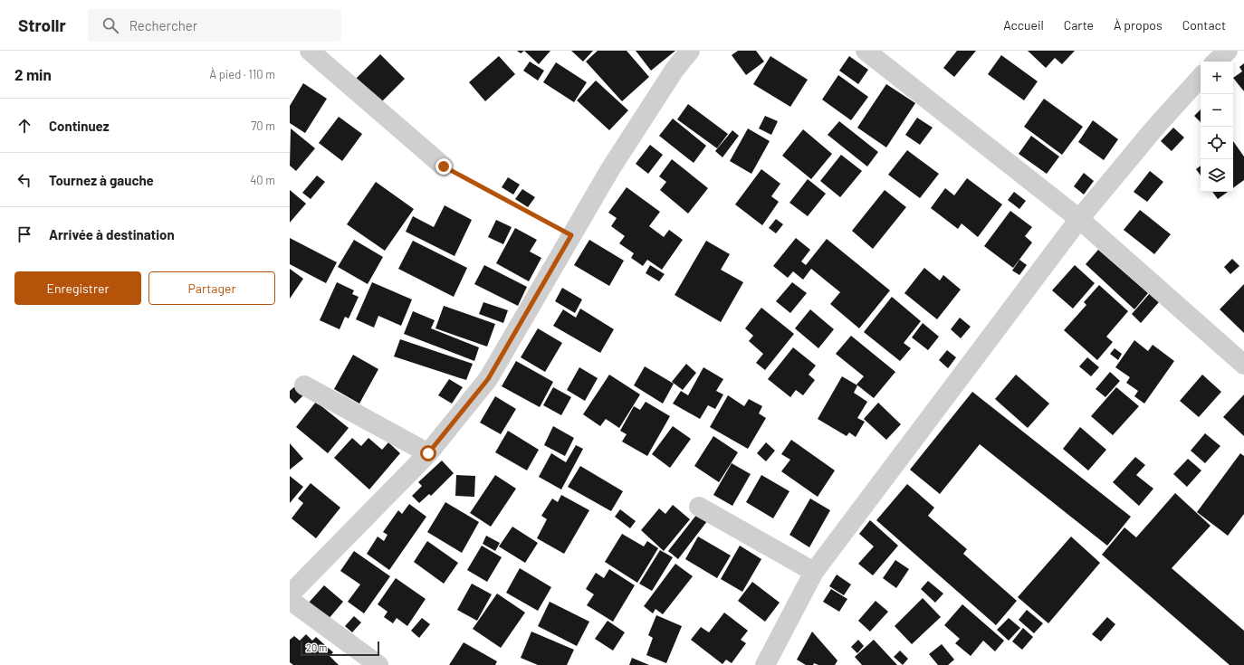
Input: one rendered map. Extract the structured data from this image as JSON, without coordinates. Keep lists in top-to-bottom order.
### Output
{
  "scale_bar": "20 m",
  "page": {
    "header": "Strollr",
    "search": "Rechercher",
    "nav": [
      "Accueil",
      "Carte",
      "À propos",
      "Contact"
    ],
    "heading": ["2 min", "À pied · 110 m"],
    "map_buttons": ["+", "−"],
    "list": [
      ["Continuez", "70 m"],
      ["Tournez à gauche", "40 m"],
      "Arrivée à destination"
    ],
    "buttons": ["Enregistrer", "Partager"],
    "scale": "20 m"
  }
}
